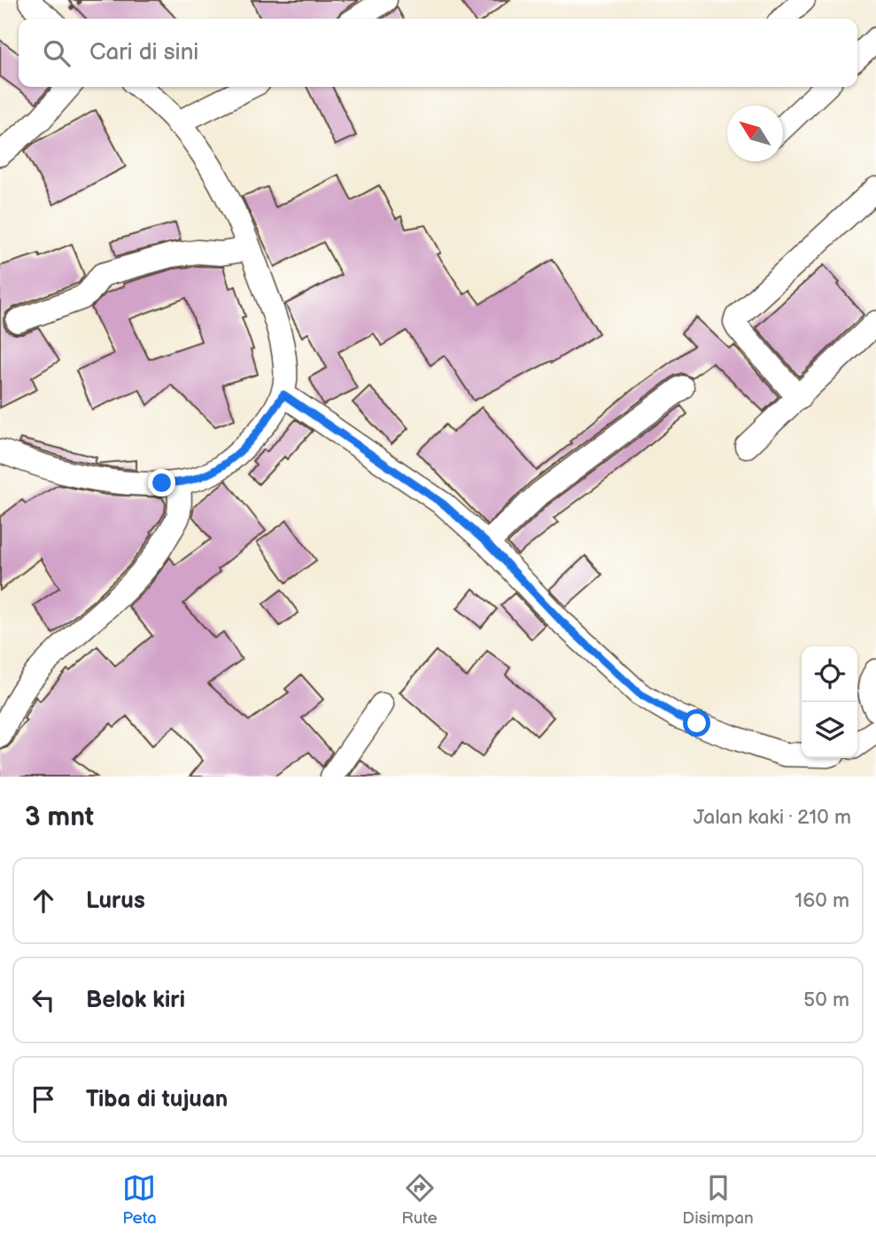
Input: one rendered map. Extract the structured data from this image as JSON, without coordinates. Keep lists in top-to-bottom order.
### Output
{
  "north": "top left",
  "page": {
    "search": "Cari di sini",
    "heading": ["3 mnt", "Jalan kaki · 210 m"],
    "list": [
      ["Lurus", "160 m"],
      ["Belok kiri", "50 m"],
      "Tiba di tujuan"
    ],
    "nav": ["Peta", "Rute", "Disimpan"]
  }
}
